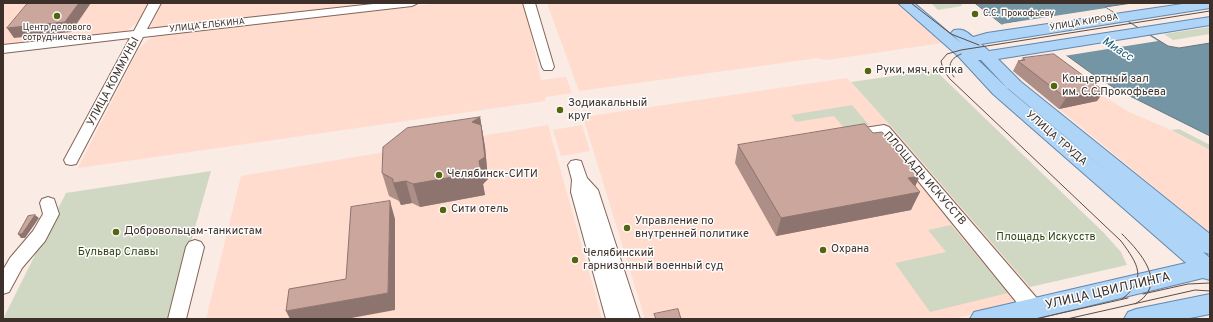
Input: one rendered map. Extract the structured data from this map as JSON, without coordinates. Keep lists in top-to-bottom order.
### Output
{
  "streets": {
    "main road": ["УЛИЦА КИРОВА", "УЛИЦА ТРУДА", "УЛИЦА ЦВИЛЛИНГА"],
    "street": ["УЛИЦА ЕЛЬКИНА", "УЛИЦА КОММУНЫ", "ПЛОЩАДЬ ИСКУССТВ"]
  },
  "crossings": [
    ["УЛИЦА КИРОВА", "УЛИЦА ТРУДА"],
    ["УЛИЦА ЕЛЬКИНА", "УЛИЦА КОММУНЫ"],
    ["УЛИЦА ТРУДА", "УЛИЦА ЦВИЛЛИНГА"],
    ["ПЛОЩАДЬ ИСКУССТВ", "УЛИЦА ЦВИЛЛИНГА"]
  ],
  "water": ["Миасс"],
  "parks": ["Площадь Искусств", "Бульвар Славы"],
  "places": [
    "С.С. Прокофьеву",
    "Центр делового сотрудничества",
    "Руки, мяч, кепка",
    "Концертный зал им. С.С.Прокофьева",
    "Зодиакальный круг",
    "Челябинск-СИТИ",
    "Сити отель",
    "Управление по внутренней политике",
    "Добровольцам-танкистам",
    "Охрана",
    "Челябинский гарнизонный военный суд"
  ]
}
